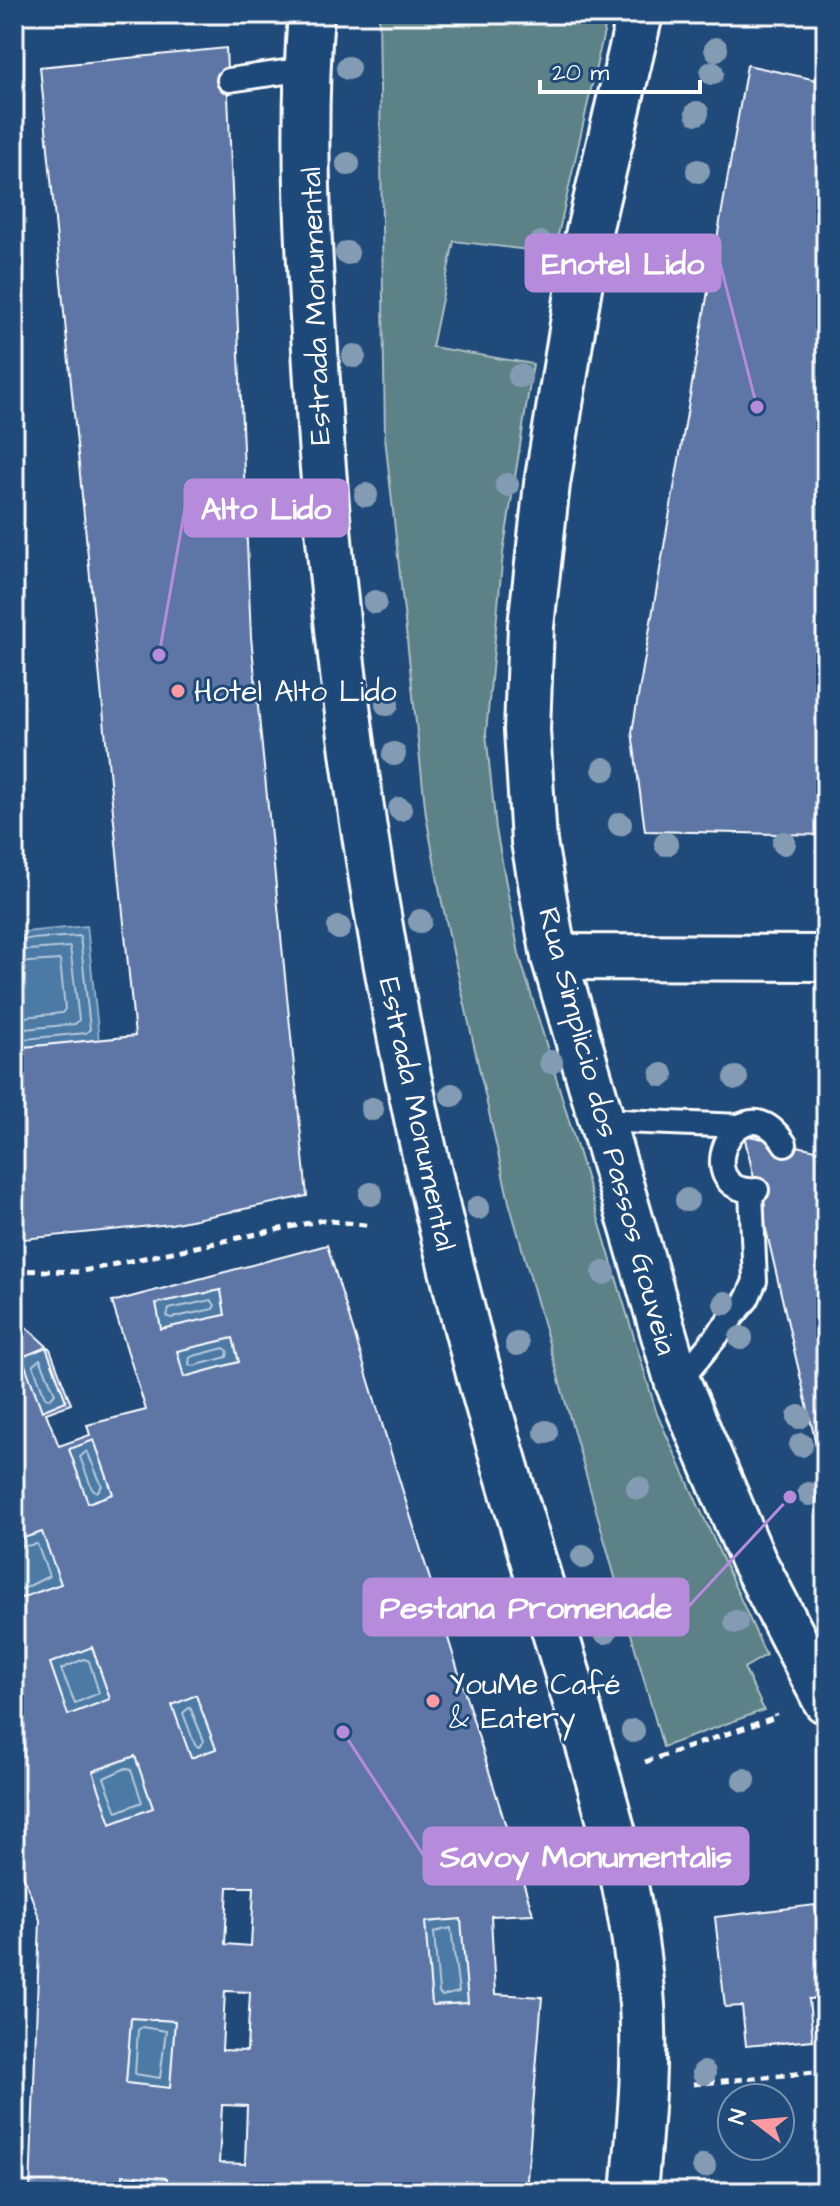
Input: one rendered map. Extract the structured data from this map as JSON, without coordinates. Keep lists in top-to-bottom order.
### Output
{
  "streets": {
    "street": ["Estrada Monumental", "Rua Simplicio dos Passos Gouveia"]
  },
  "places": [
    "Enotel Lido",
    "Alto Lido",
    "Hotel Alto Lido",
    "Pestana Promenade",
    "YouMe Café & Eatery",
    "Savoy Monumentalis"
  ],
  "scale_bar": "20 m",
  "north": "left"
}
